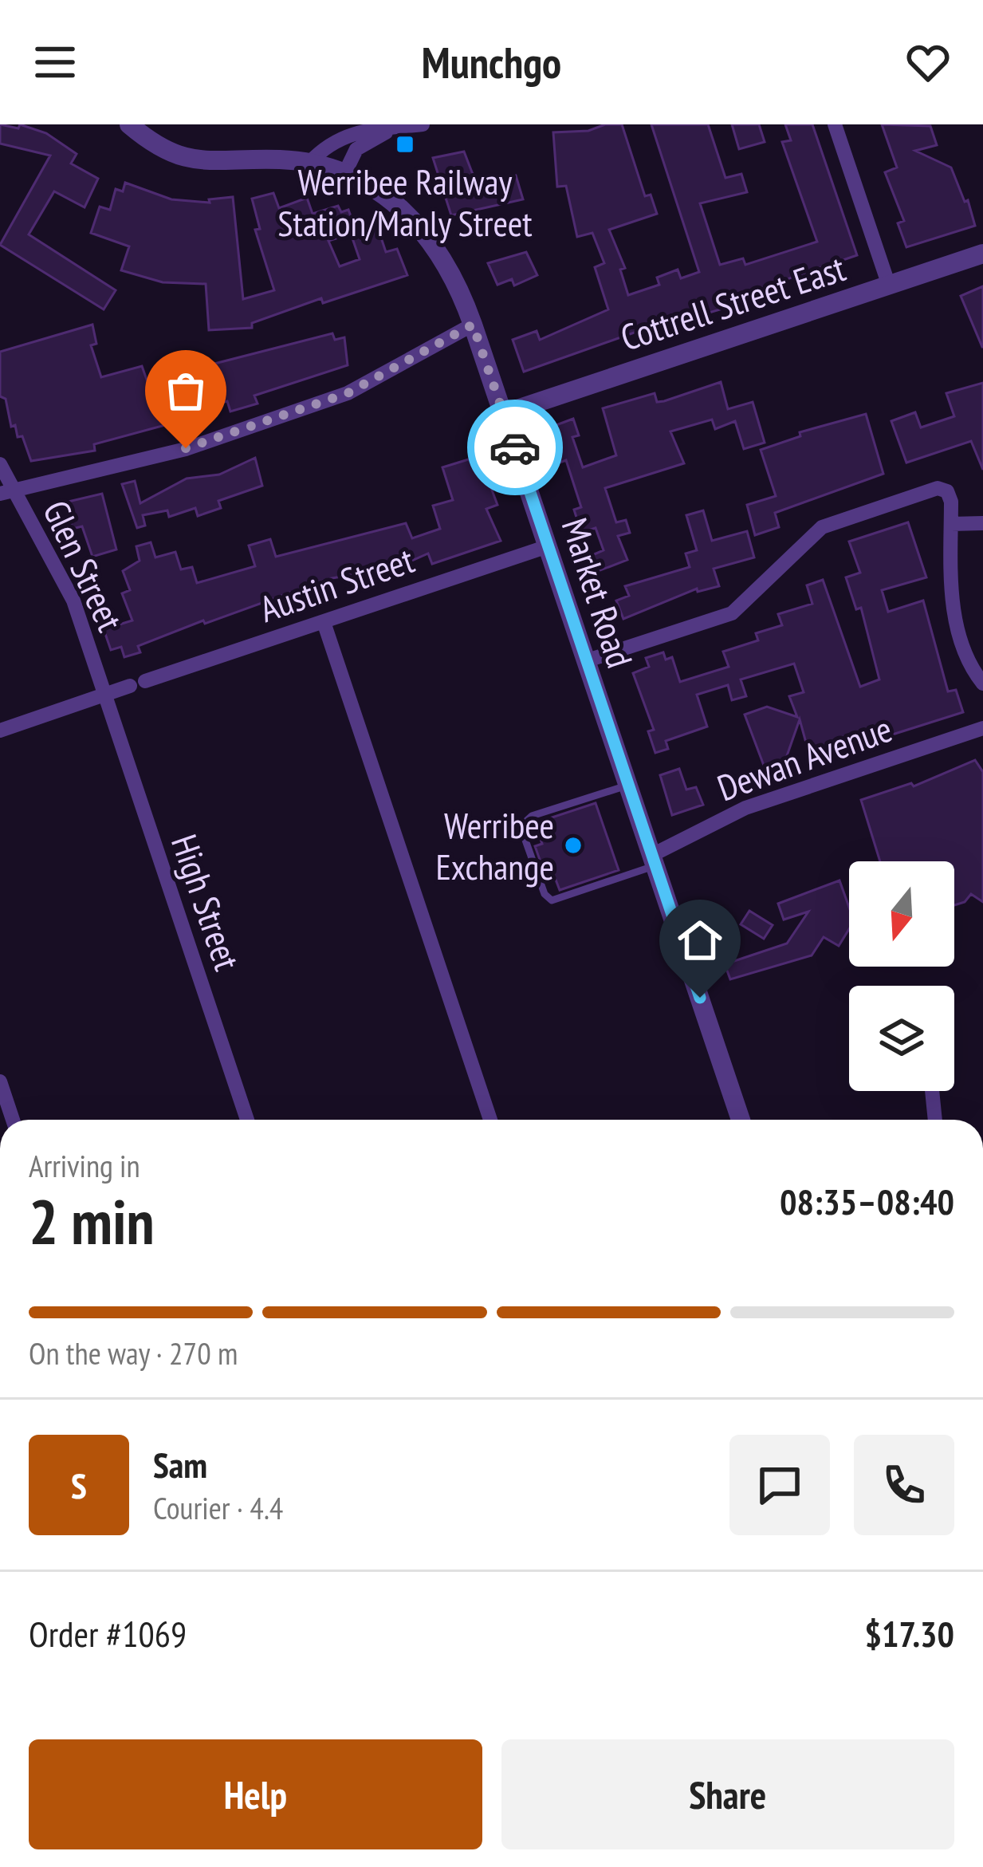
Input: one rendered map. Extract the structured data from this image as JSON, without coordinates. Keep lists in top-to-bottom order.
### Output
{
  "streets": {
    "street": [
      "Cottrell Street East",
      "Glen Street",
      "Austin Street",
      "Market Road",
      "Dewan Avenue",
      "High Street"
    ]
  },
  "crossings": [
    ["Cottrell Street East", "Market Road"],
    ["Glen Street", "Austin Street"],
    ["Glen Street", "High Street"],
    ["Austin Street", "Market Road"],
    ["Austin Street", "High Street"],
    ["Market Road", "Dewan Avenue"]
  ],
  "places": {
    "transit": ["Werribee Railway Station/Manly Street"],
    "other": ["Werribee Exchange"]
  },
  "north": "bottom",
  "page": {
    "header": "Munchgo",
    "heading": ["2 min", "Arriving in", "08:35–08:40"],
    "panel": [
      "Sam",
      "Courier · 4.4",
      "Order #1069",
      "$17.30"
    ],
    "bar": "On the way · 270 m",
    "round": "S",
    "buttons": ["Help", "Share"]
  }
}
